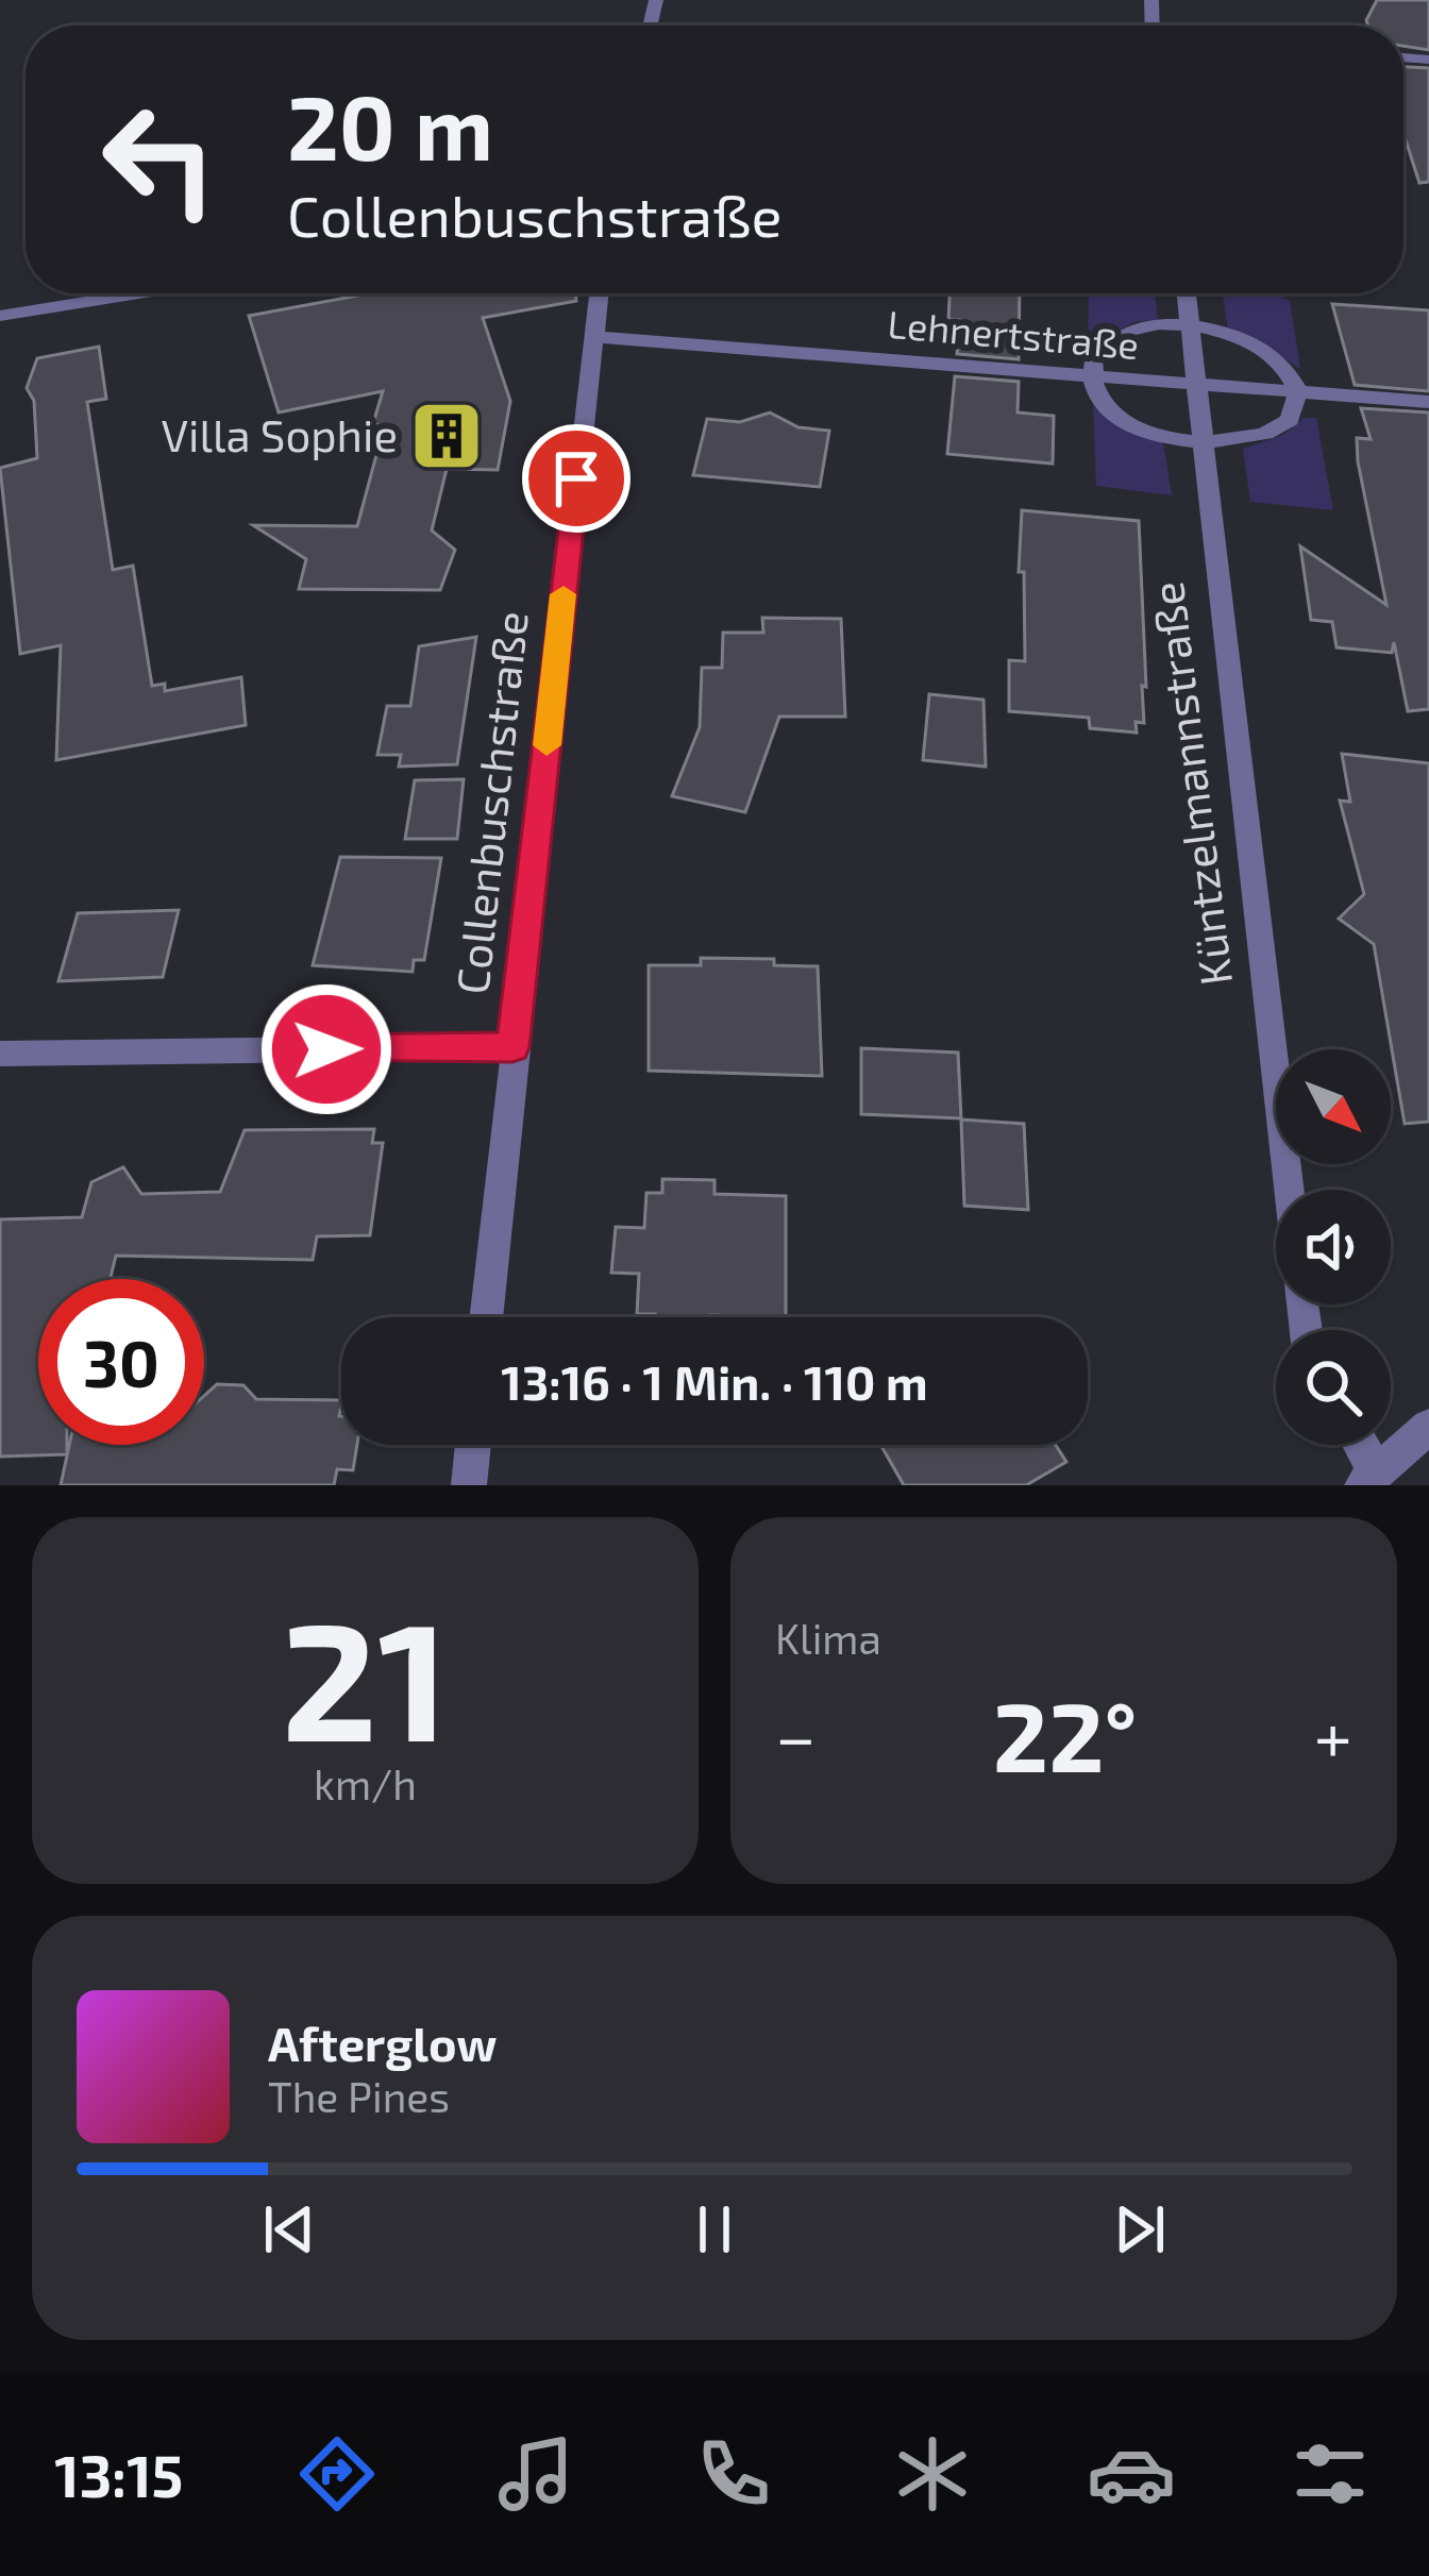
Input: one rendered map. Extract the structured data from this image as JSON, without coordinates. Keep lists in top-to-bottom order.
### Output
{
  "streets": {
    "street": ["Lehnertstraße", "Küntzelmannstraße", "Collenbuschstraße"]
  },
  "crossings": [
    ["Lehnertstraße", "Küntzelmannstraße"],
    ["Lehnertstraße", "Collenbuschstraße"]
  ],
  "places": {
    "building": ["Villa Sophie"]
  },
  "north": "bottom right",
  "page": {
    "turn": ["20 m", "Collenbuschstraße"],
    "limit": "30",
    "trip": "13:16 · 1 Min. · 110 m",
    "tile": [
      ["21", "km/h"],
      "Klima"
    ],
    "heat": ["−", "22°", "+"],
    "song": ["Afterglow", "The Pines"],
    "tabs": "13:15"
  }
}
